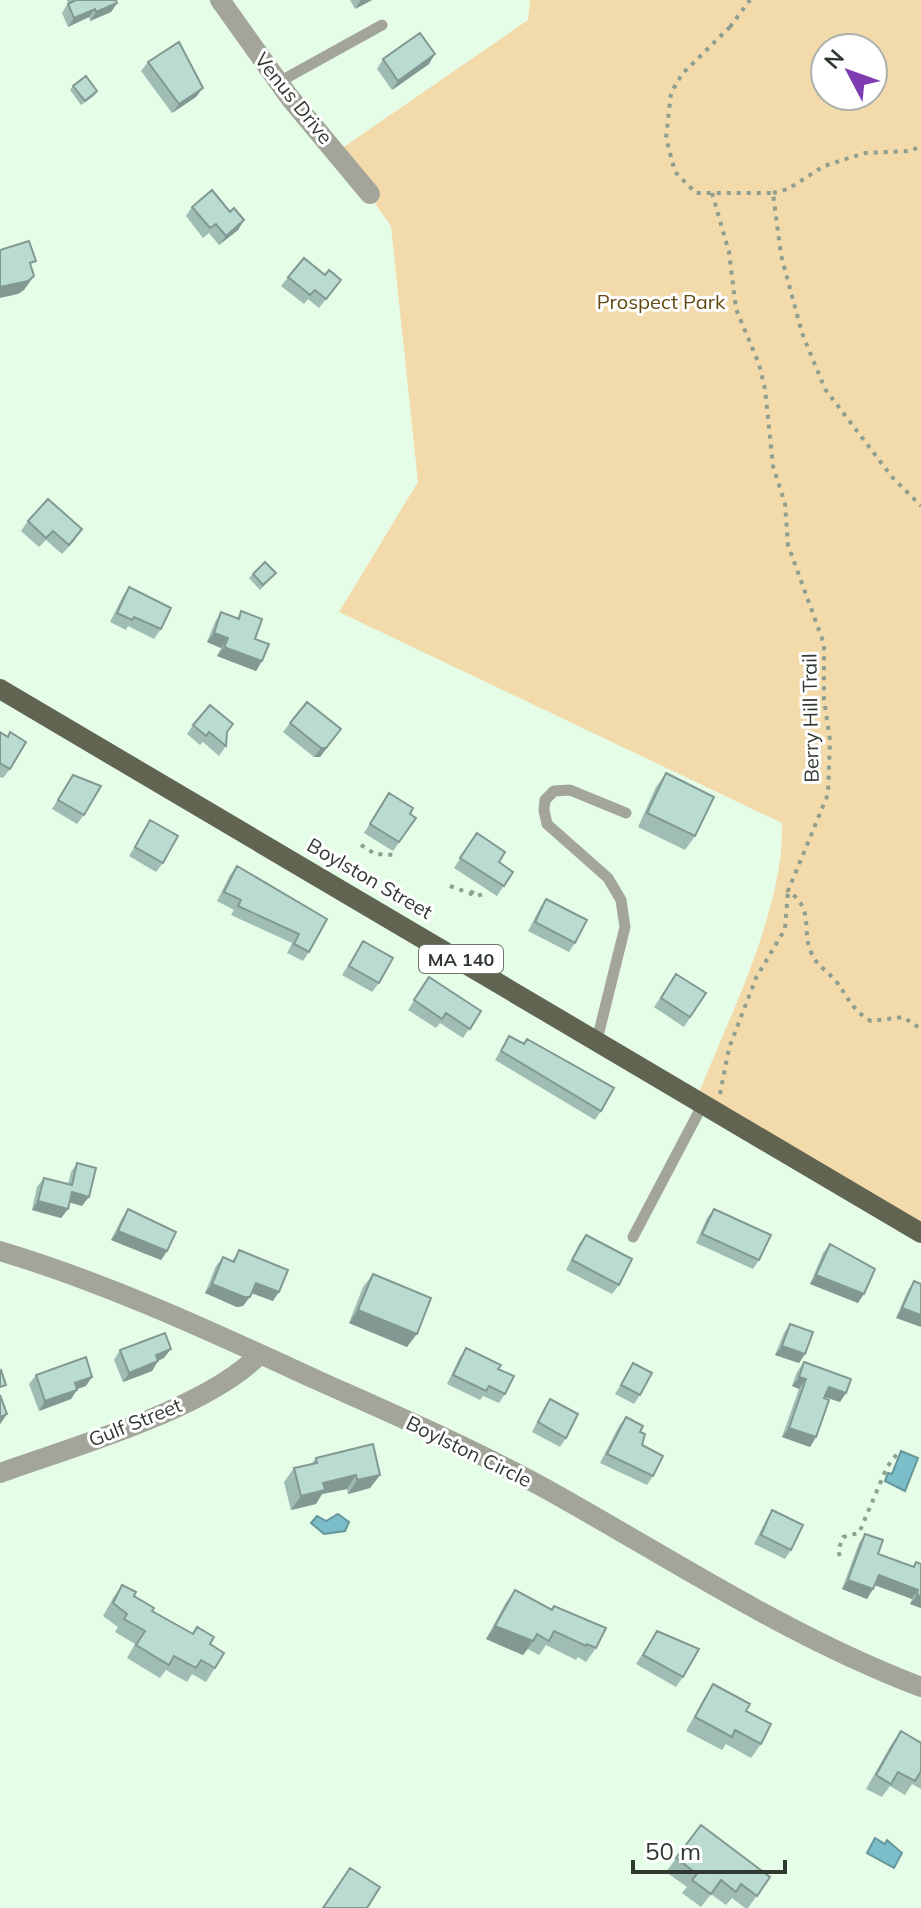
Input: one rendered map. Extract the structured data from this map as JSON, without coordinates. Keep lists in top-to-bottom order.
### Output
{
  "streets": {
    "main road": ["Boylston Street", "MA 140"],
    "street": ["Venus Drive", "Gulf Street", "Boylston Circle"],
    "path": ["Berry Hill Trail"]
  },
  "crossings": [
    ["Berry Hill Trail", "Boylston Street"],
    ["Gulf Street", "Boylston Circle"]
  ],
  "parks": ["Prospect Park"],
  "scale_bar": "50 m",
  "north": "top left"
}
